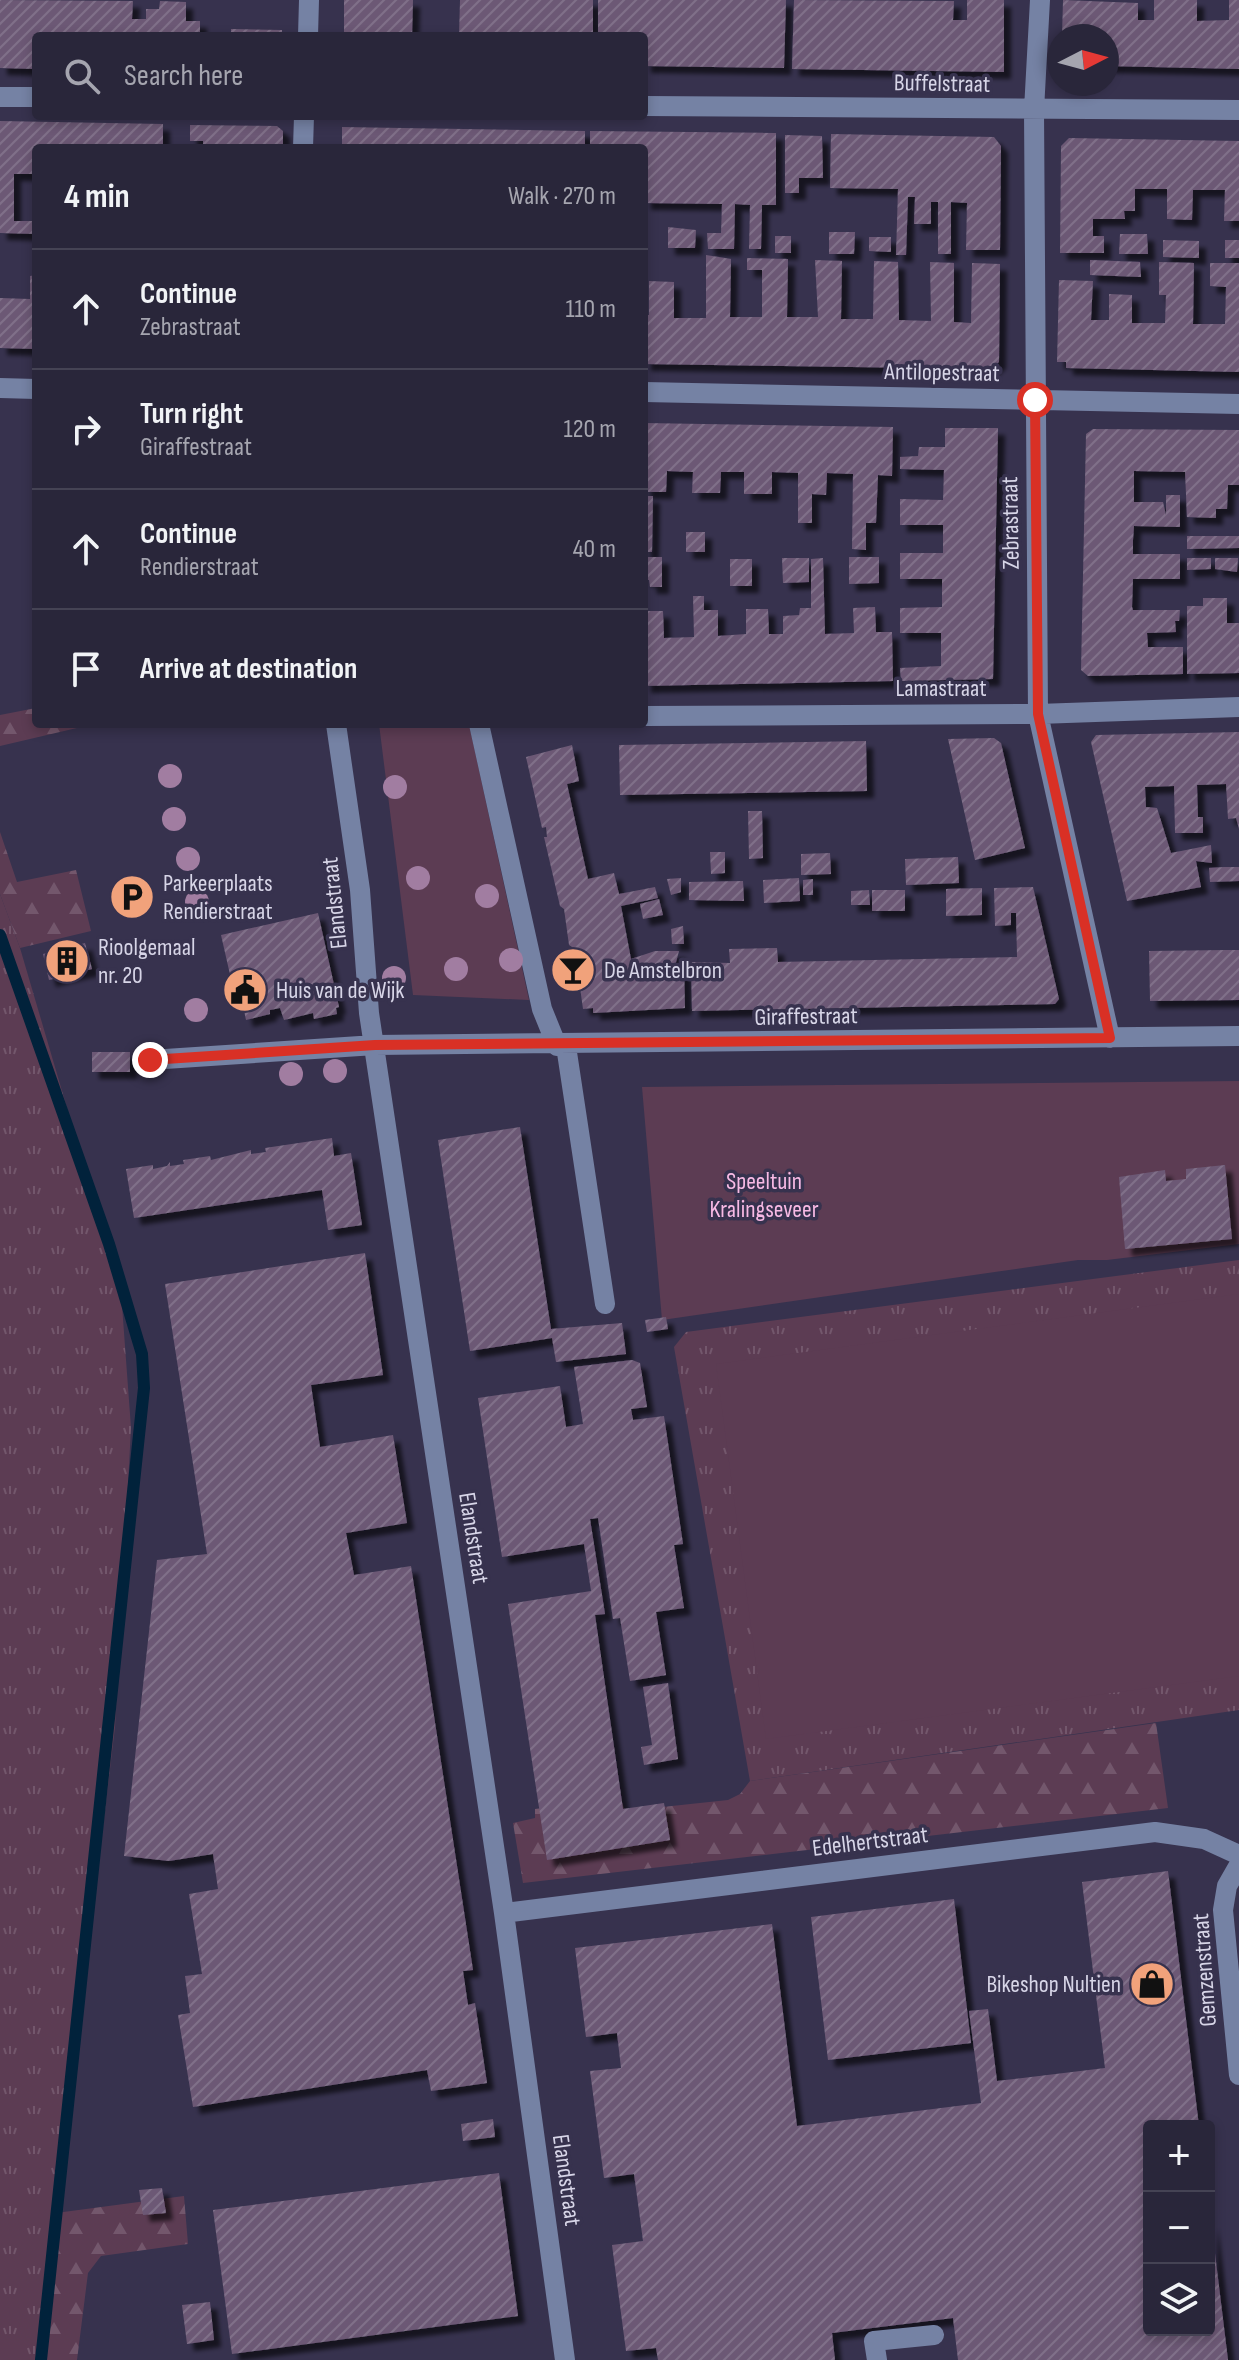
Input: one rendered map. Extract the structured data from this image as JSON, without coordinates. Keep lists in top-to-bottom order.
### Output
{
  "streets": {
    "street": [
      "Buffelstraat",
      "Antilopestraat",
      "Zebrastraat",
      "Lamastraat",
      "Elandstraat",
      "Giraffestraat",
      "Edelhertstraat",
      "Gemzenstraat"
    ]
  },
  "crossings": [
    ["Buffelstraat", "Zebrastraat"],
    ["Antilopestraat", "Zebrastraat"],
    ["Zebrastraat", "Lamastraat"],
    ["Zebrastraat", "Giraffestraat"],
    ["Elandstraat", "Giraffestraat"],
    ["Elandstraat", "Edelhertstraat"]
  ],
  "parks": ["Speeltuin Kralingseveer"],
  "places": {
    "parking": ["Parkeerplaats Rendierstraat"],
    "building": ["Rioolgemaal nr. 20"],
    "bar": ["De Amstelbron"],
    "public building": ["Huis van de Wijk"],
    "shop": ["Bikeshop Nultien"]
  },
  "north": "right",
  "page": {
    "search": "Search here",
    "heading": ["4 min", "Walk · 270 m"],
    "list": [
      ["Continue", "Zebrastraat", "110 m"],
      ["Turn right", "Giraffestraat", "120 m"],
      ["Continue", "Rendierstraat", "40 m"],
      "Arrive at destination"
    ],
    "map_buttons": ["+", "−"]
  }
}
